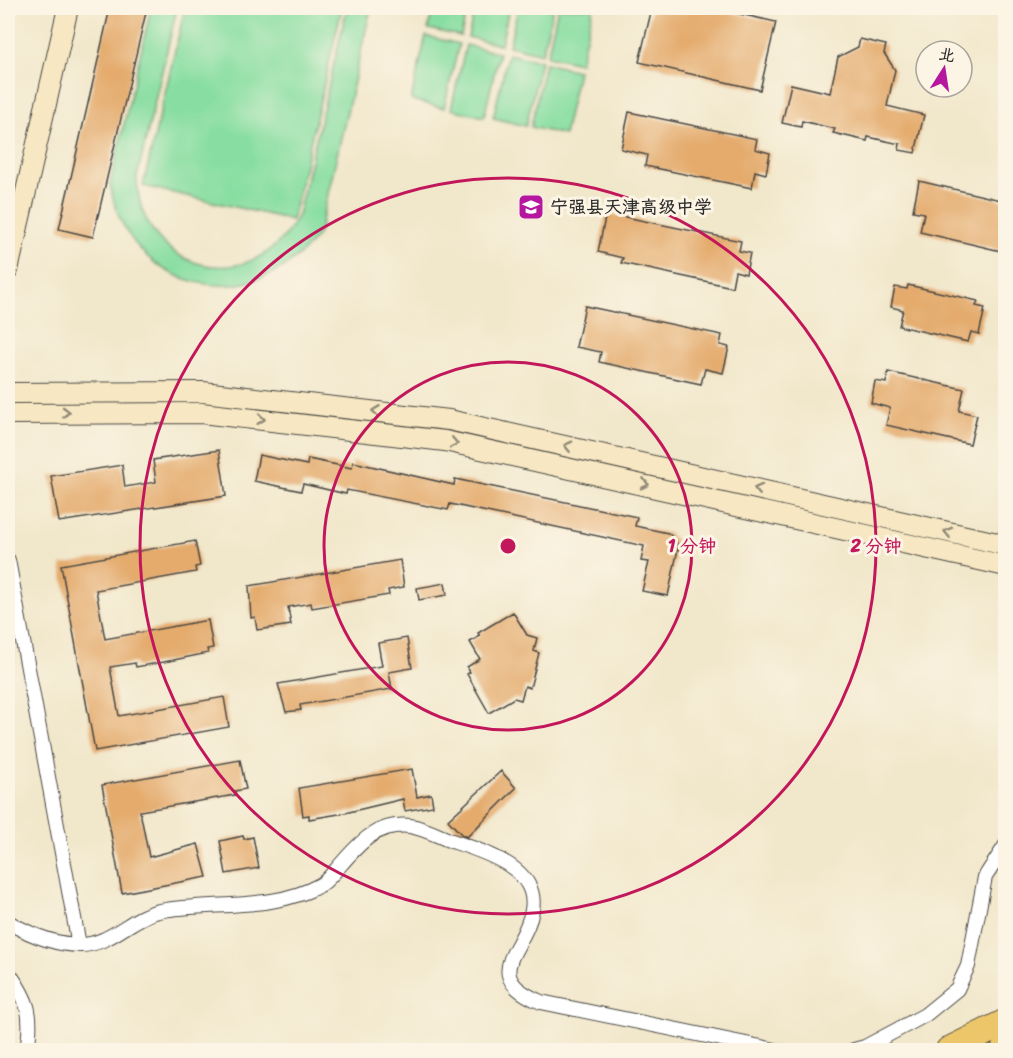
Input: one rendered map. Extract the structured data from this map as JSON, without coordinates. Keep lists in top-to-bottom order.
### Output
{
  "places": {
    "school or university": ["宁强县天津高级中学"]
  },
  "north": "top",
  "rings": ["1 分钟", "2 分钟"]
}
